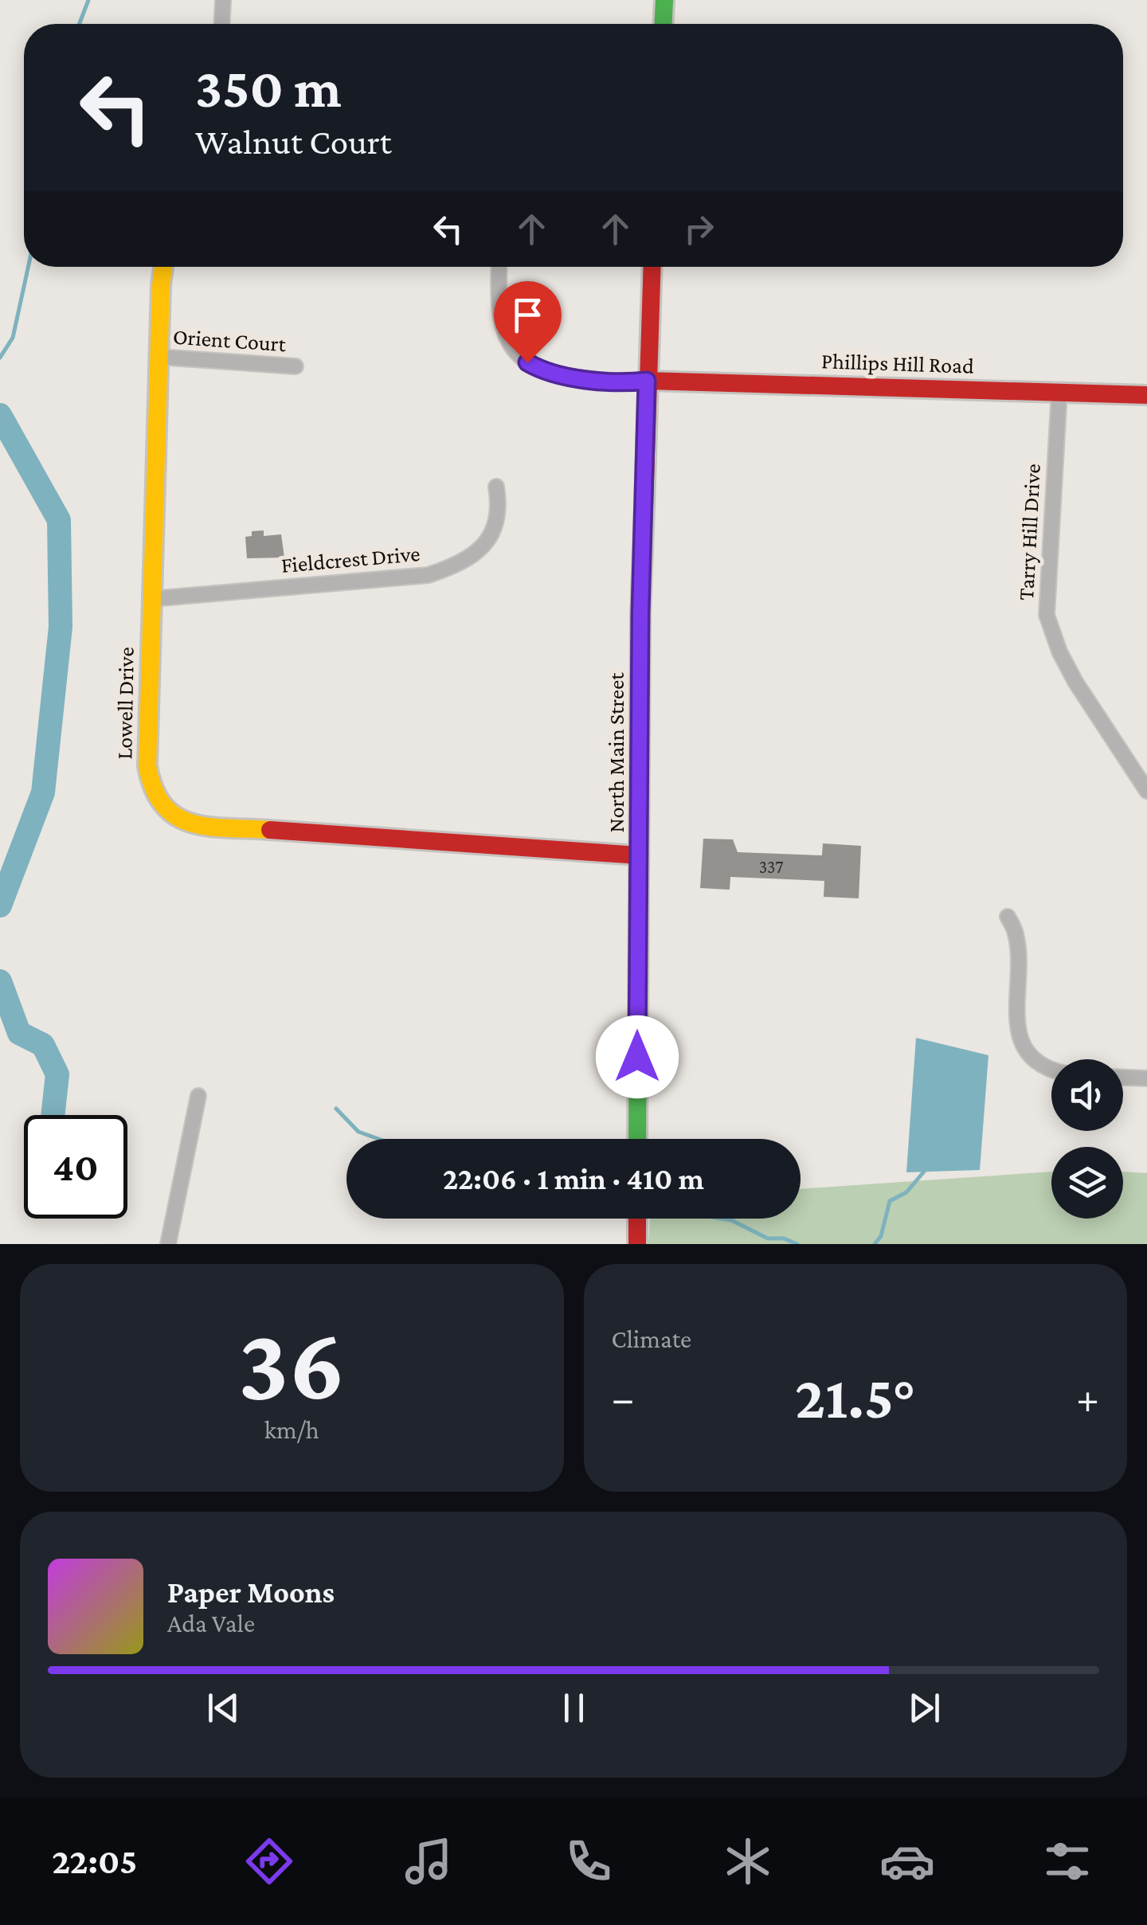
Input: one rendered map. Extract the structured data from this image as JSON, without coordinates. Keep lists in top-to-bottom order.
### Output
{
  "streets": {
    "street": [
      "Orient Court",
      "Phillips Hill Road",
      "Tarry Hill Drive",
      "Fieldcrest Drive",
      "Lowell Drive",
      "North Main Street"
    ]
  },
  "crossings": [
    ["Orient Court", "Lowell Drive"],
    ["Phillips Hill Road", "Tarry Hill Drive"],
    ["Phillips Hill Road", "North Main Street"],
    ["Fieldcrest Drive", "Lowell Drive"],
    ["Lowell Drive", "North Main Street"]
  ],
  "house_numbers": ["337"],
  "page": {
    "turn": ["350 m", "Walnut Court"],
    "limit": "40",
    "trip": "22:06 · 1 min · 410 m",
    "tile": [
      ["36", "km/h"],
      "Climate"
    ],
    "heat": ["−", "21.5°", "+"],
    "song": ["Paper Moons", "Ada Vale"],
    "tabs": "22:05"
  }
}
